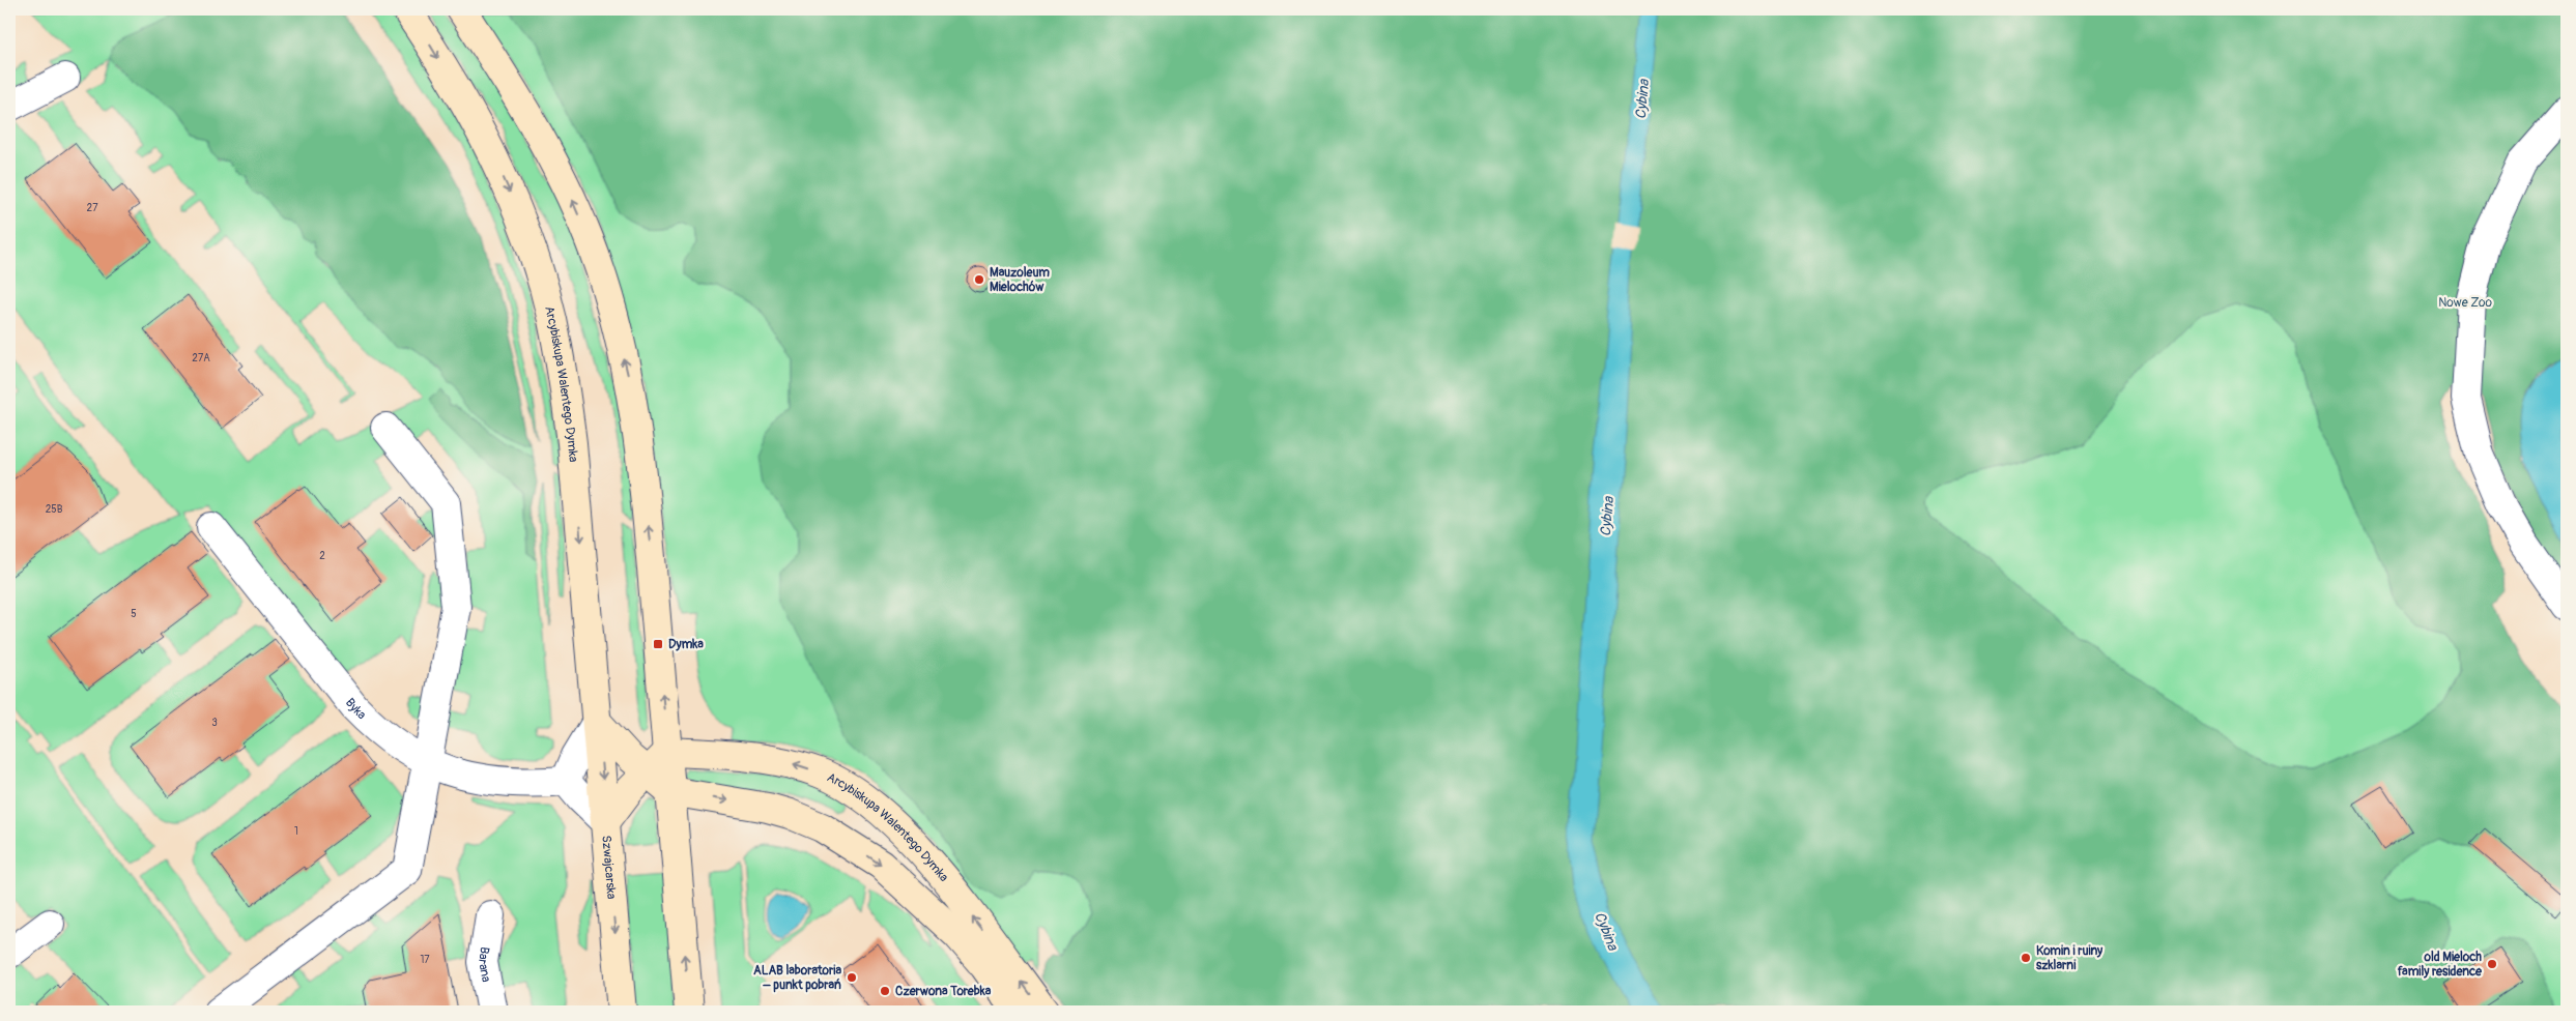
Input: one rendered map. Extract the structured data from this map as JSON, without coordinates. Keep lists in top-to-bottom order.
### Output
{
  "streets": {
    "street": [
      "Arcybiskupa Walentego Dymka",
      "Byka",
      "Szwajcarska",
      "Barana"
    ]
  },
  "crossings": [
    ["Arcybiskupa Walentego Dymka", "Szwajcarska"]
  ],
  "water": ["Cybina"],
  "parks": ["Nowe Zoo"],
  "places": {
    "other": [
      "Mauzoleum Mielochów",
      "Komin i ruiny szklarni",
      "old Mieloch family residence",
      "ALAB laboratoria – punkt pobrań",
      "Czerwona Torebka"
    ],
    "transit": ["Dymka"]
  },
  "house_numbers": [
    "27",
    "27A",
    "25B",
    "2",
    "5",
    "3",
    "1",
    "17"
  ]
}
